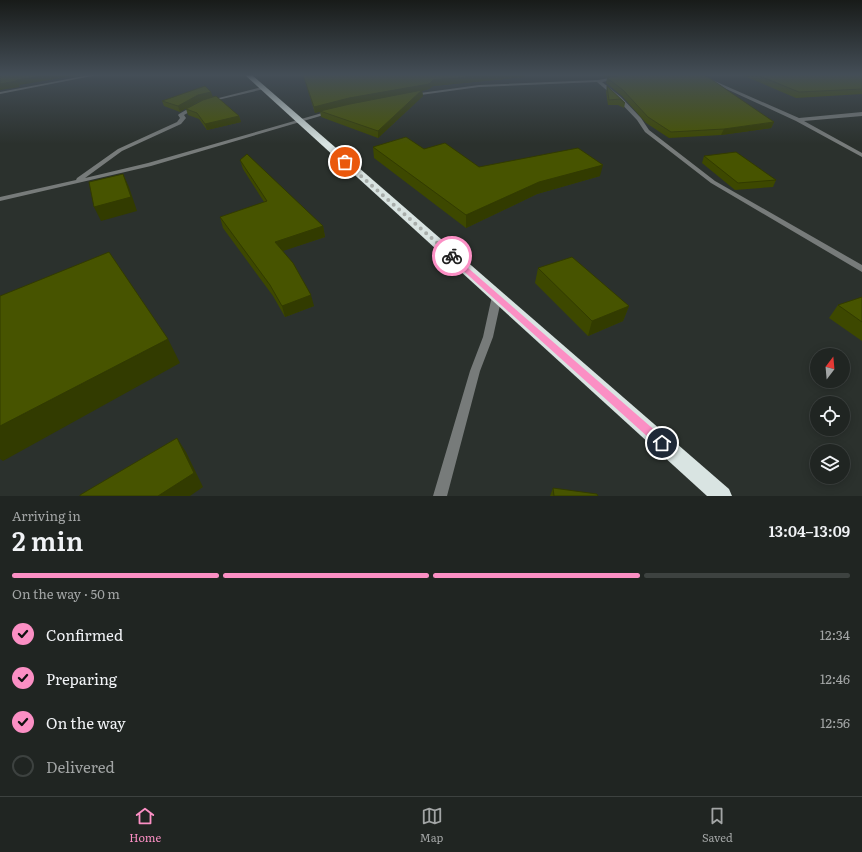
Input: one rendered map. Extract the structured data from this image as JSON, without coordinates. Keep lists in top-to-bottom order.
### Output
{
  "north": "top",
  "page": {
    "heading": ["2 min", "Arriving in", "13:04–13:09"],
    "bar": "On the way · 50 m",
    "list": [
      ["Confirmed", "12:34"],
      ["Preparing", "12:46"],
      ["On the way", "12:56"],
      "Delivered"
    ],
    "tabs": ["Home", "Map", "Saved"]
  }
}
